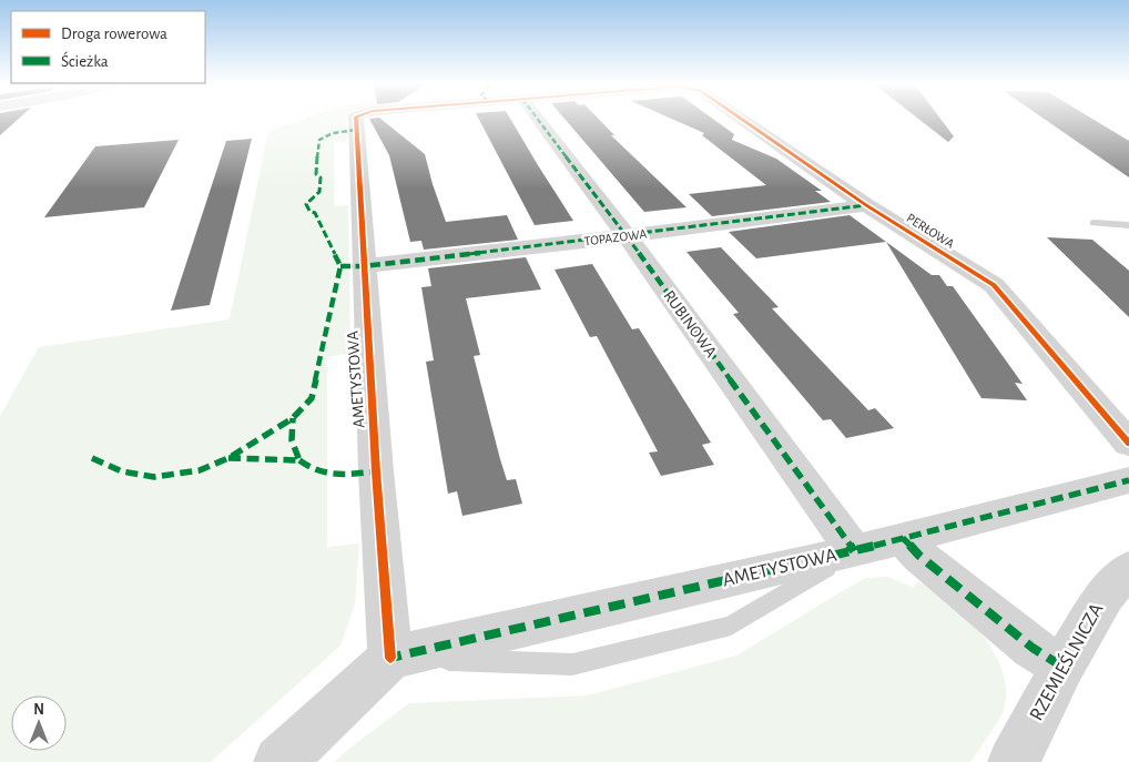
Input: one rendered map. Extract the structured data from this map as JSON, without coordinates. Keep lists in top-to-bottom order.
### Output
{
  "streets": {
    "street": [
      "PERŁOWA",
      "TOPAZOWA",
      "RUBINOWA",
      "AMETYSTOWA",
      "RZEMIEŚLNICZA"
    ]
  },
  "crossings": [
    ["PERŁOWA", "TOPAZOWA"],
    ["TOPAZOWA", "RUBINOWA"],
    ["TOPAZOWA", "AMETYSTOWA"],
    ["RUBINOWA", "AMETYSTOWA"]
  ],
  "legend": ["Droga rowerowa", "Ścieżka"],
  "north": "top"
}
